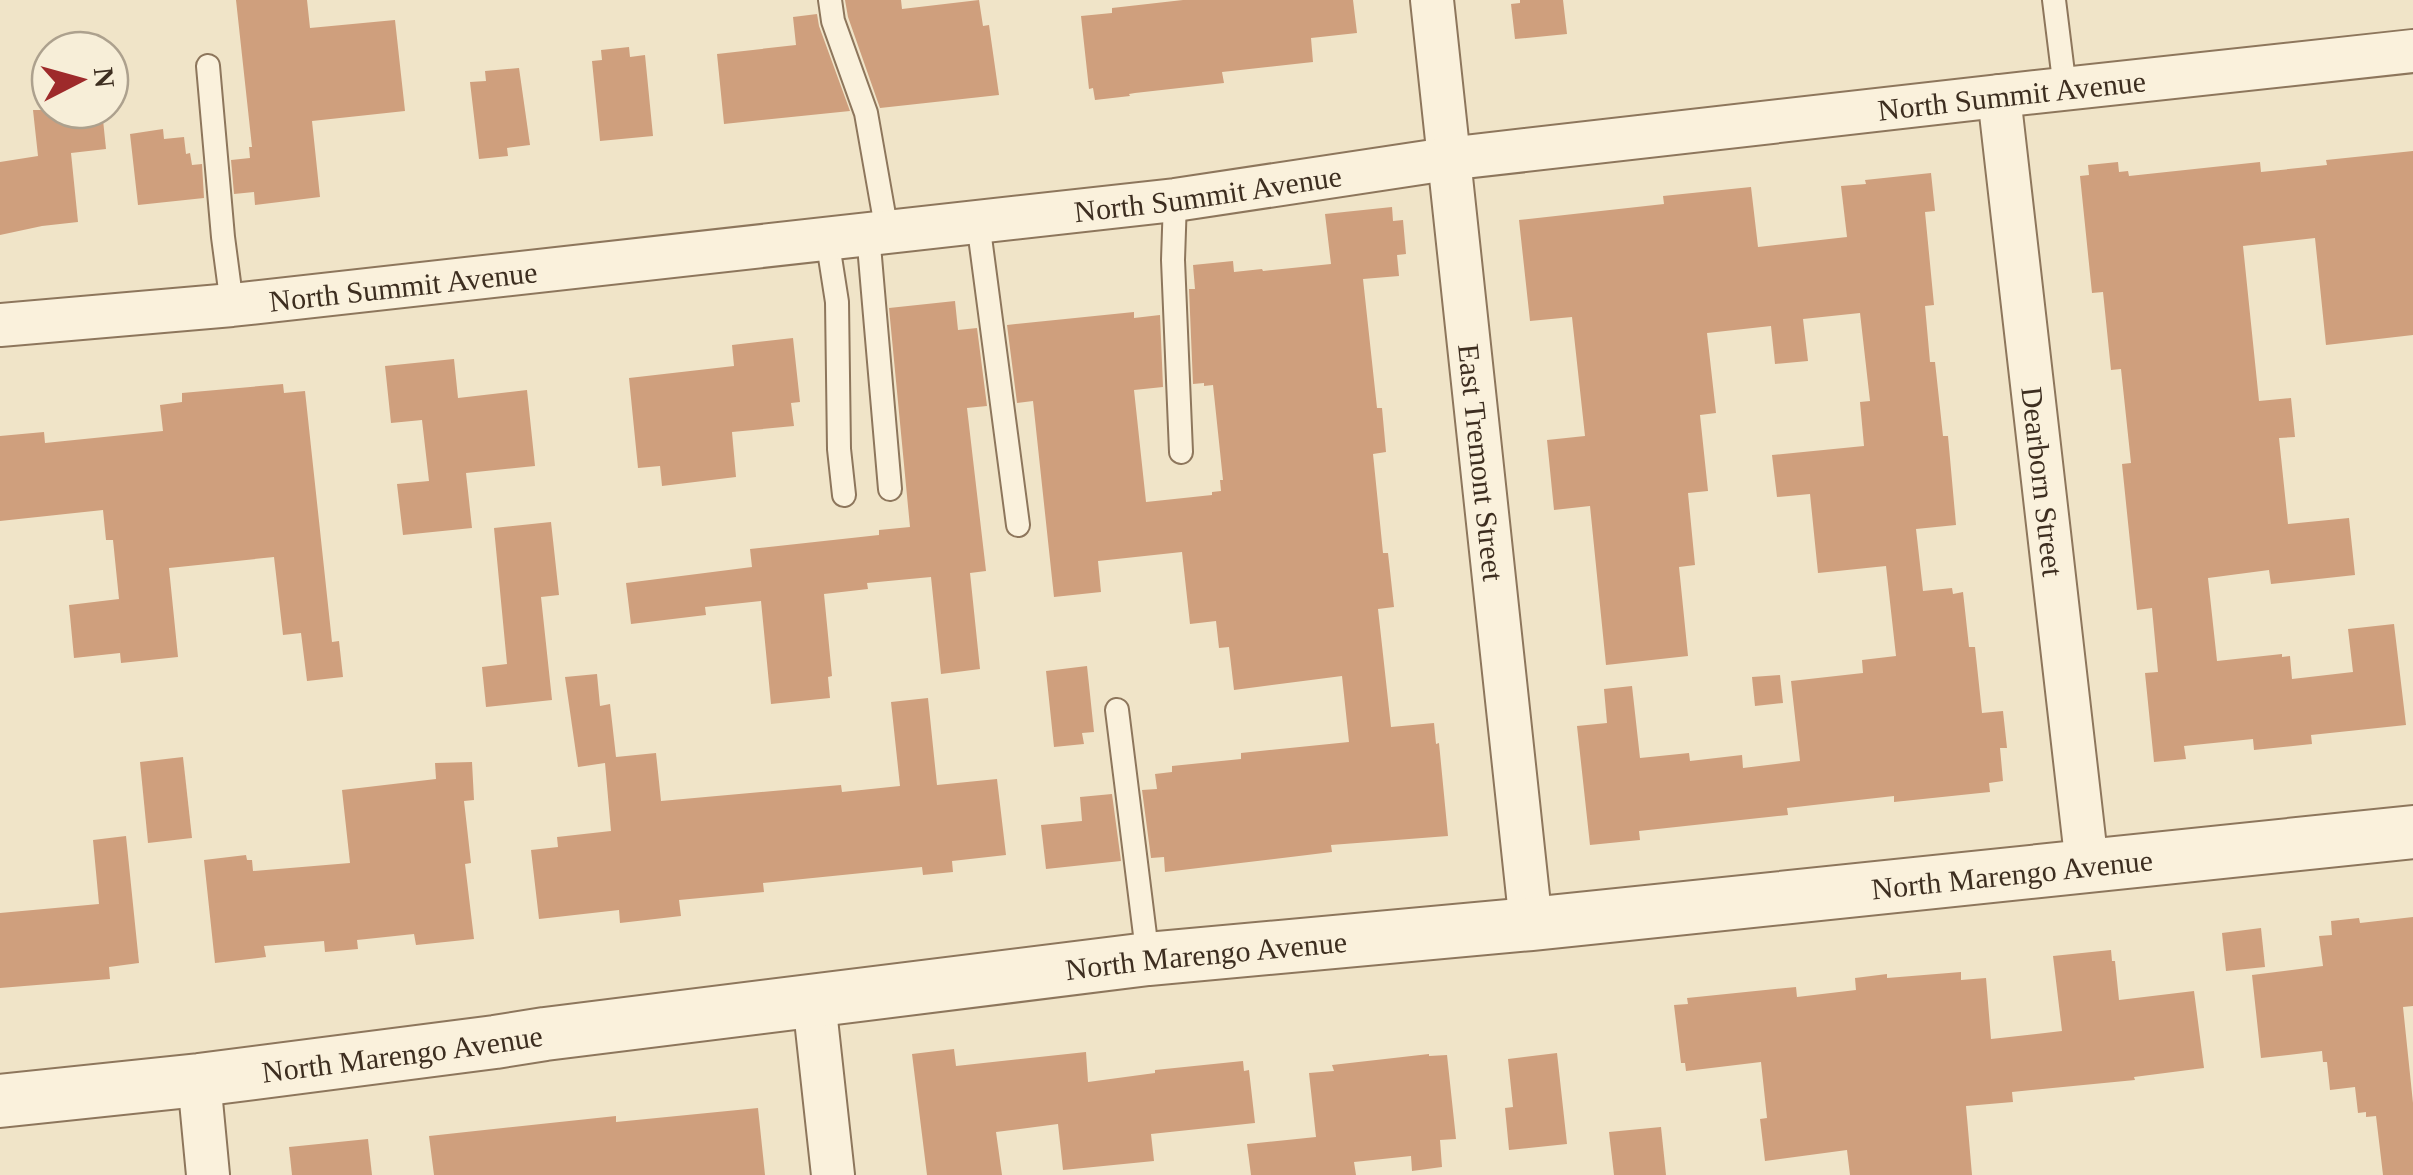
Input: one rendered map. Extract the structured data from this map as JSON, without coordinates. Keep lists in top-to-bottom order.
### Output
{
  "streets": {
    "street": [
      "North Summit Avenue",
      "East Tremont Street",
      "Dearborn Street",
      "North Marengo Avenue"
    ]
  },
  "crossings": [
    ["North Summit Avenue", "East Tremont Street"],
    ["North Summit Avenue", "Dearborn Street"],
    ["East Tremont Street", "North Marengo Avenue"],
    ["Dearborn Street", "North Marengo Avenue"]
  ],
  "north": "right"
}
